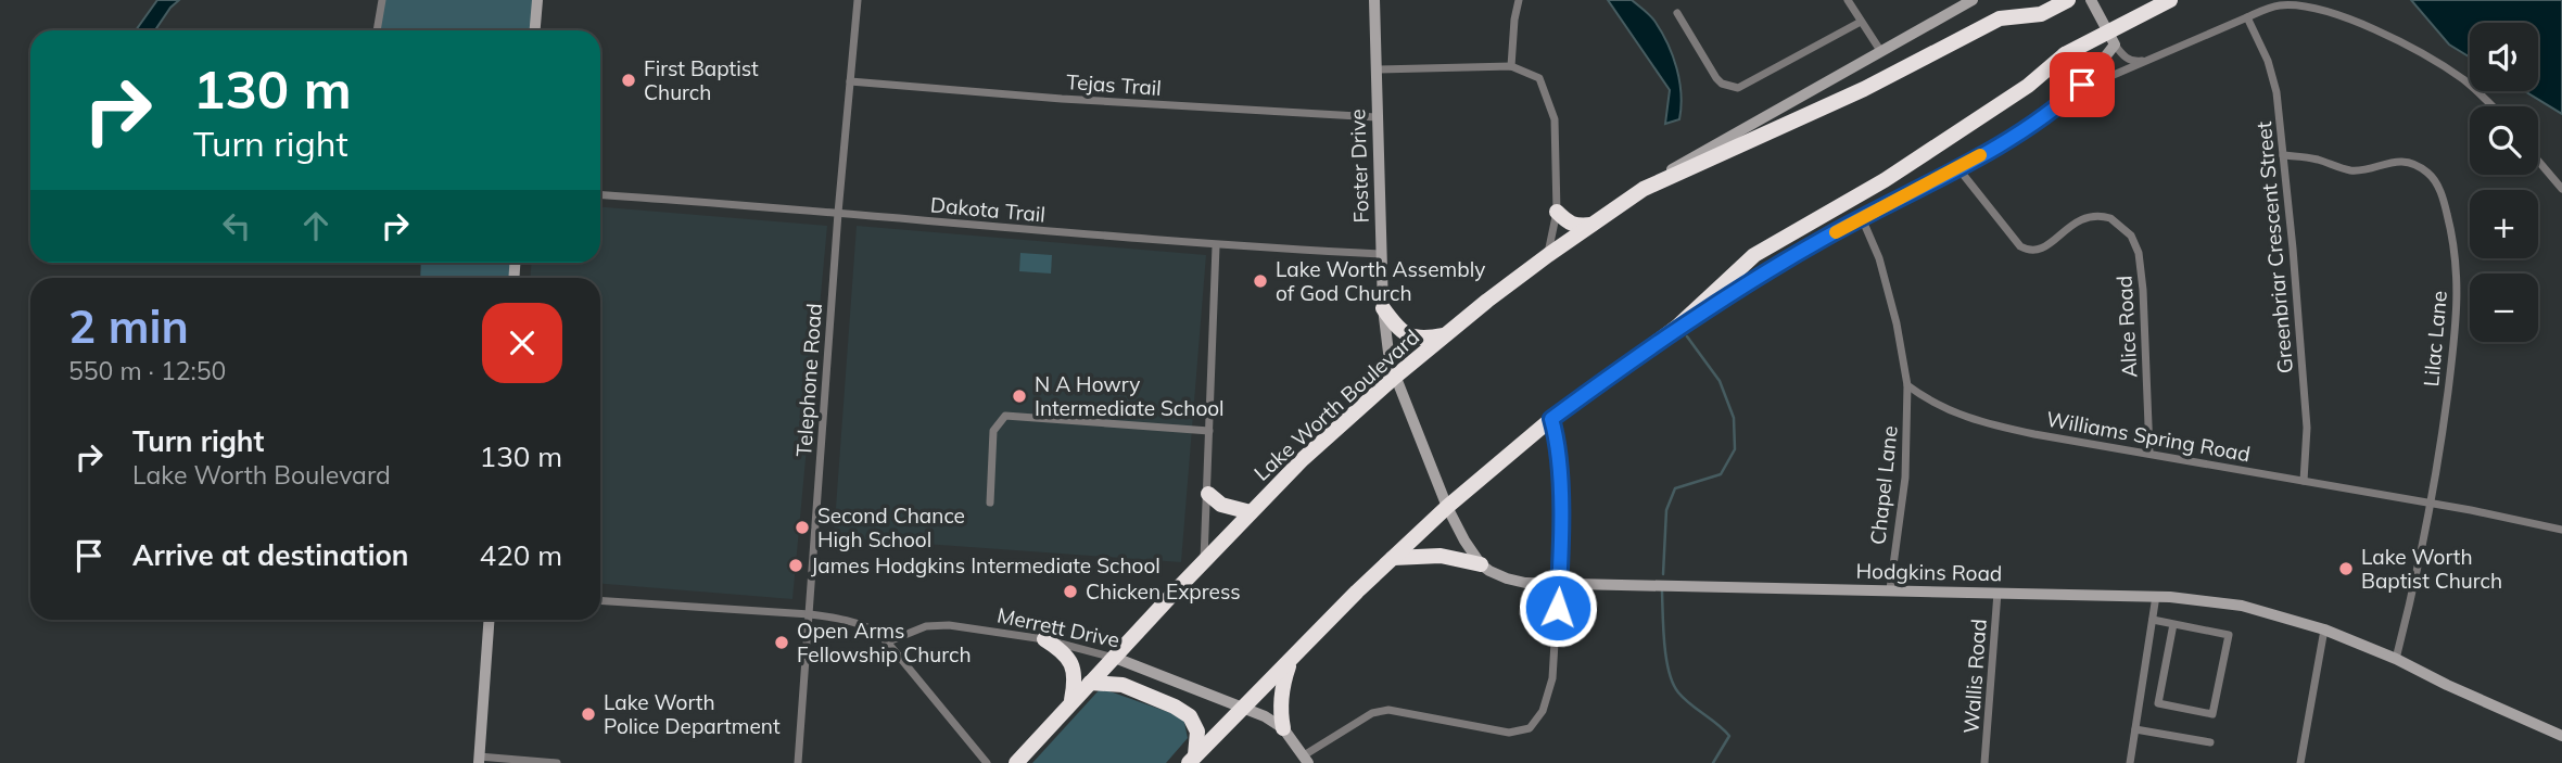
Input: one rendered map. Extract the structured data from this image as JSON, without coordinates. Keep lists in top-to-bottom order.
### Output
{
  "streets": {
    "highway": ["Lake Worth Boulevard"],
    "street": [
      "Tejas Trail",
      "Foster Drive",
      "Dakota Trail",
      "Greenbriar Crescent Street",
      "Alice Road",
      "Lilac Lane",
      "Telephone Road",
      "Williams Spring Road",
      "Chapel Lane",
      "Hodgkins Road",
      "Merrett Drive",
      "Wallis Road"
    ]
  },
  "crossings": [
    ["Tejas Trail", "Foster Drive"],
    ["Tejas Trail", "Telephone Road"],
    ["Foster Drive", "Dakota Trail"],
    ["Foster Drive", "Lake Worth Boulevard"],
    ["Dakota Trail", "Telephone Road"],
    ["Greenbriar Crescent Street", "Lilac Lane"],
    ["Greenbriar Crescent Street", "Williams Spring Road"],
    ["Alice Road", "Williams Spring Road"],
    ["Lilac Lane", "Williams Spring Road"],
    ["Lilac Lane", "Hodgkins Road"],
    ["Lake Worth Boulevard", "Merrett Drive"],
    ["Williams Spring Road", "Chapel Lane"],
    ["Chapel Lane", "Hodgkins Road"],
    ["Hodgkins Road", "Wallis Road"]
  ],
  "places": [
    "First Baptist Church",
    "Lake Worth Assembly of God Church",
    "N A Howry Intermediate School",
    "Second Chance High School",
    "James Hodgkins Intermediate School",
    "Lake Worth Baptist Church",
    "Chicken Express",
    "Open Arms Fellowship Church",
    "Lake Worth Police Department"
  ],
  "page": {
    "map_buttons": ["+", "−"],
    "turn": ["130 m", "Turn right"],
    "heading": ["2 min", "550 m · 12:50"],
    "list": [
      {
        "name": "Turn right",
        "note": "Lake Worth Boulevard",
        "value": "130 m"
      },
      {
        "name": "Arrive at destination",
        "value": "420 m"
      }
    ]
  }
}
